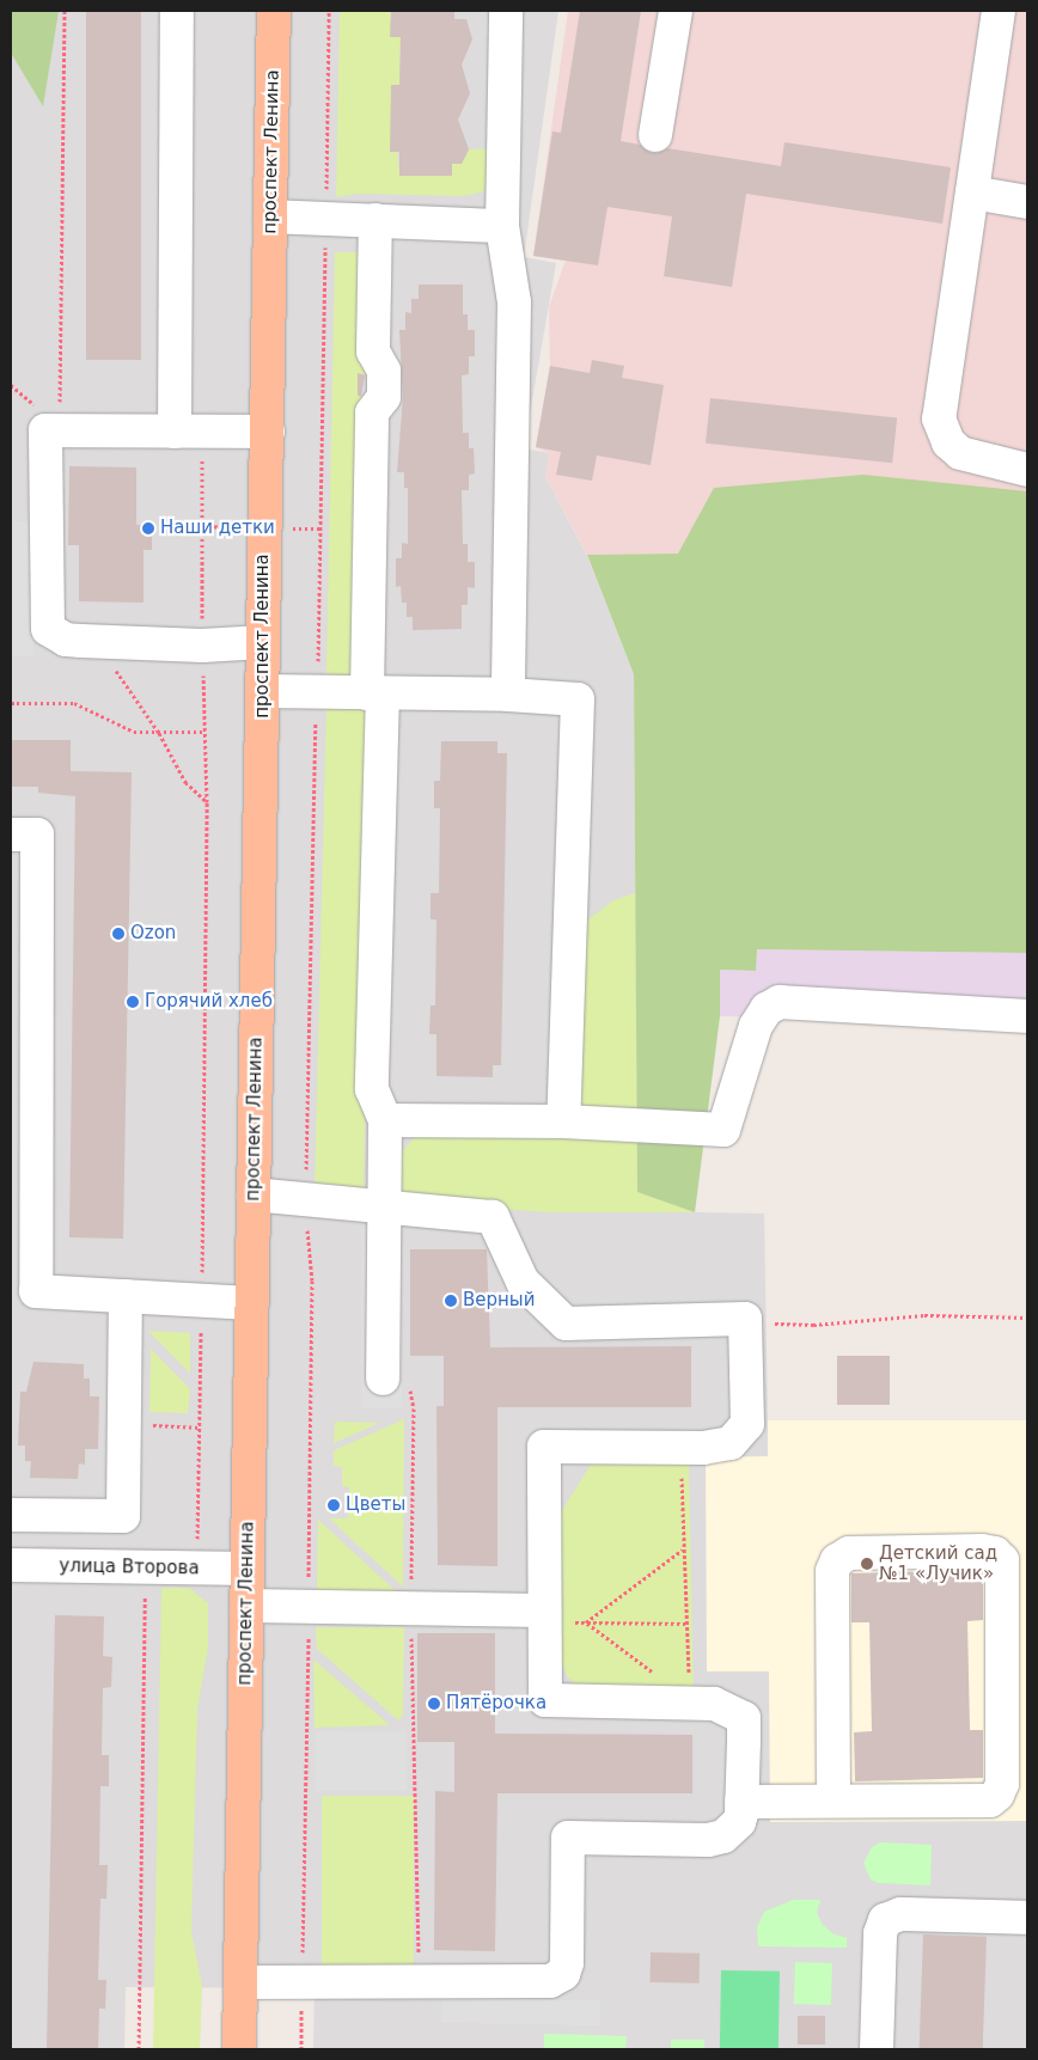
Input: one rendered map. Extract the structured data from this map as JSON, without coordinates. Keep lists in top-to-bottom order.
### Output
{
  "streets": {
    "main road": ["проспект Ленина"],
    "street": ["улица Второва"]
  },
  "crossings": [
    ["проспект Ленина", "улица Второва"]
  ],
  "places": [
    "Наши детки",
    "Ozon",
    "Горячий хлеб",
    "Верный",
    "Цветы",
    "Детский сад №1 «Лучик»",
    "Пятёрочка"
  ]
}
